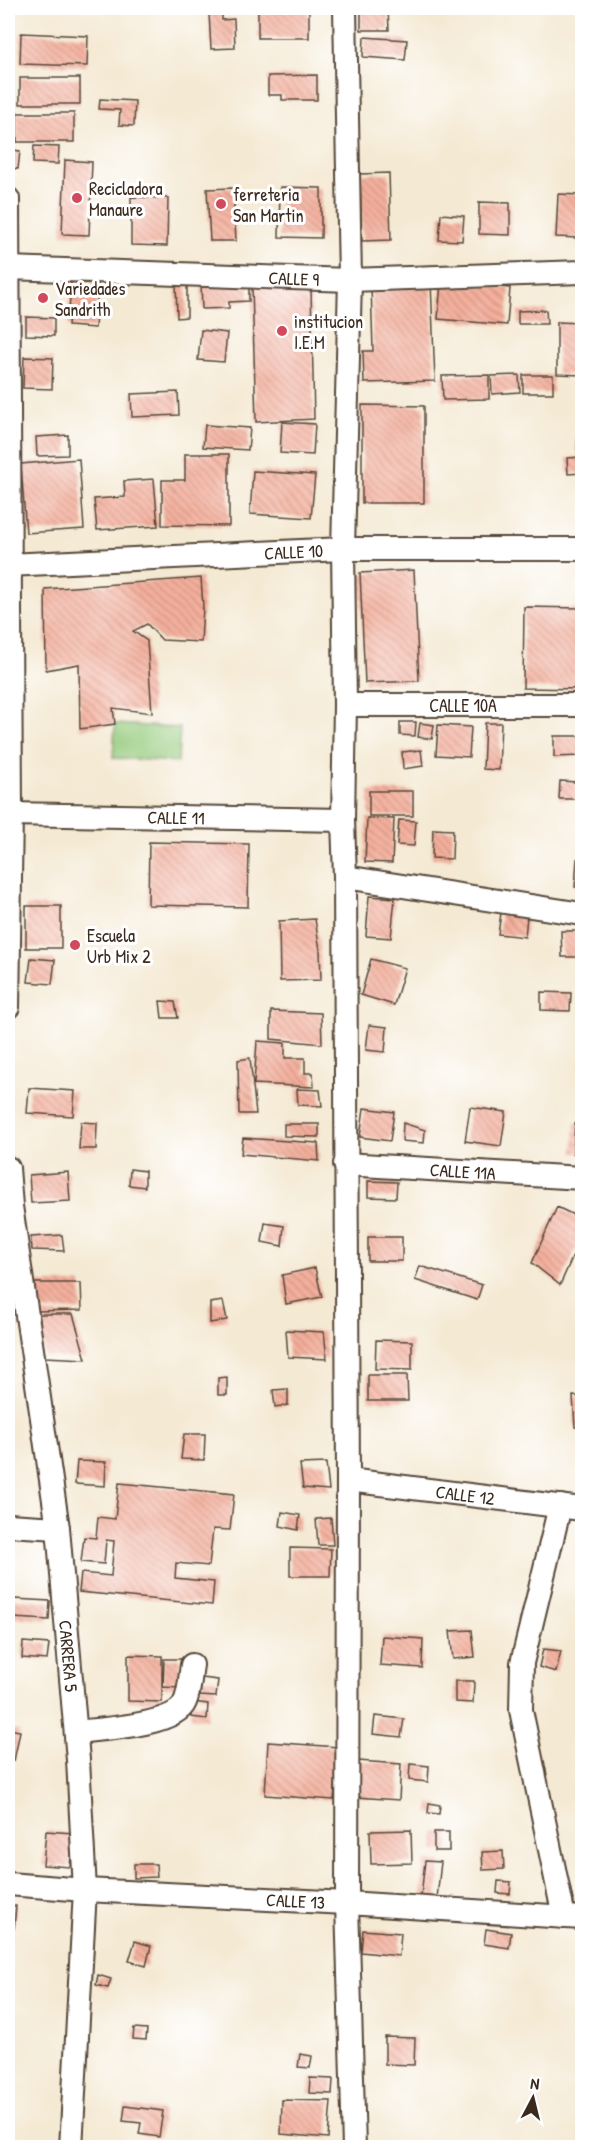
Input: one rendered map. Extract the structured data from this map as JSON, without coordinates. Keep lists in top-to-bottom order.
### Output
{
  "streets": {
    "street": [
      "CALLE 9",
      "CALLE 10",
      "CALLE 10A",
      "CALLE 11",
      "CALLE 11A",
      "CALLE 12",
      "CARRERA 5",
      "CALLE 13"
    ]
  },
  "crossings": [
    ["CARRERA 5", "CALLE 13"]
  ],
  "places": [
    "Recicladora Manaure",
    "ferreteria San Martin",
    "Variedades Sandrith",
    "institucion I.E.M",
    "Escuela Urb Mix 2"
  ],
  "north": "top"
}
